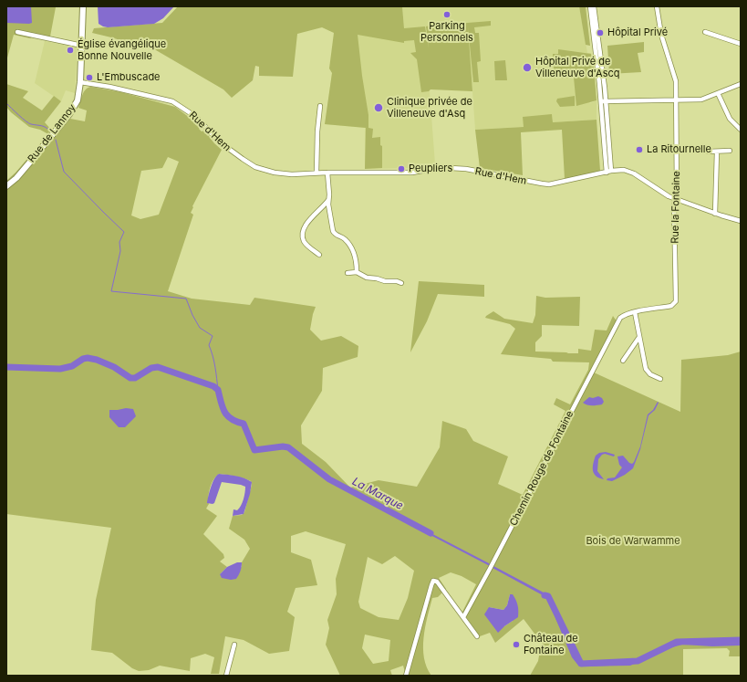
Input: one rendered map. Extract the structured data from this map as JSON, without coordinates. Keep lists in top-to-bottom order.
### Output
{
  "streets": {
    "main road": ["Rue de Lannoy"],
    "street": ["Rue d'Hem", "Rue la Fontaine", "Chemin Rouge de Fontaine"]
  },
  "crossings": [
    ["Rue d'Hem", "Rue de Lannoy"],
    ["Rue d'Hem", "Rue la Fontaine"],
    ["Rue la Fontaine", "Chemin Rouge de Fontaine"]
  ],
  "water": ["La Marque"],
  "parks": ["Bois de Warwamme"],
  "places": [
    "Parking Personnels",
    "Hôpital Privé",
    "Église évangélique Bonne Nouvelle",
    "Hôpital Privé de Villeneuve d'Ascq",
    "L'Embuscade",
    "Clinique privée de Villeneuve d'Asq",
    "La Ritournelle",
    "Peupliers",
    "Château de Fontaine"
  ]
}
